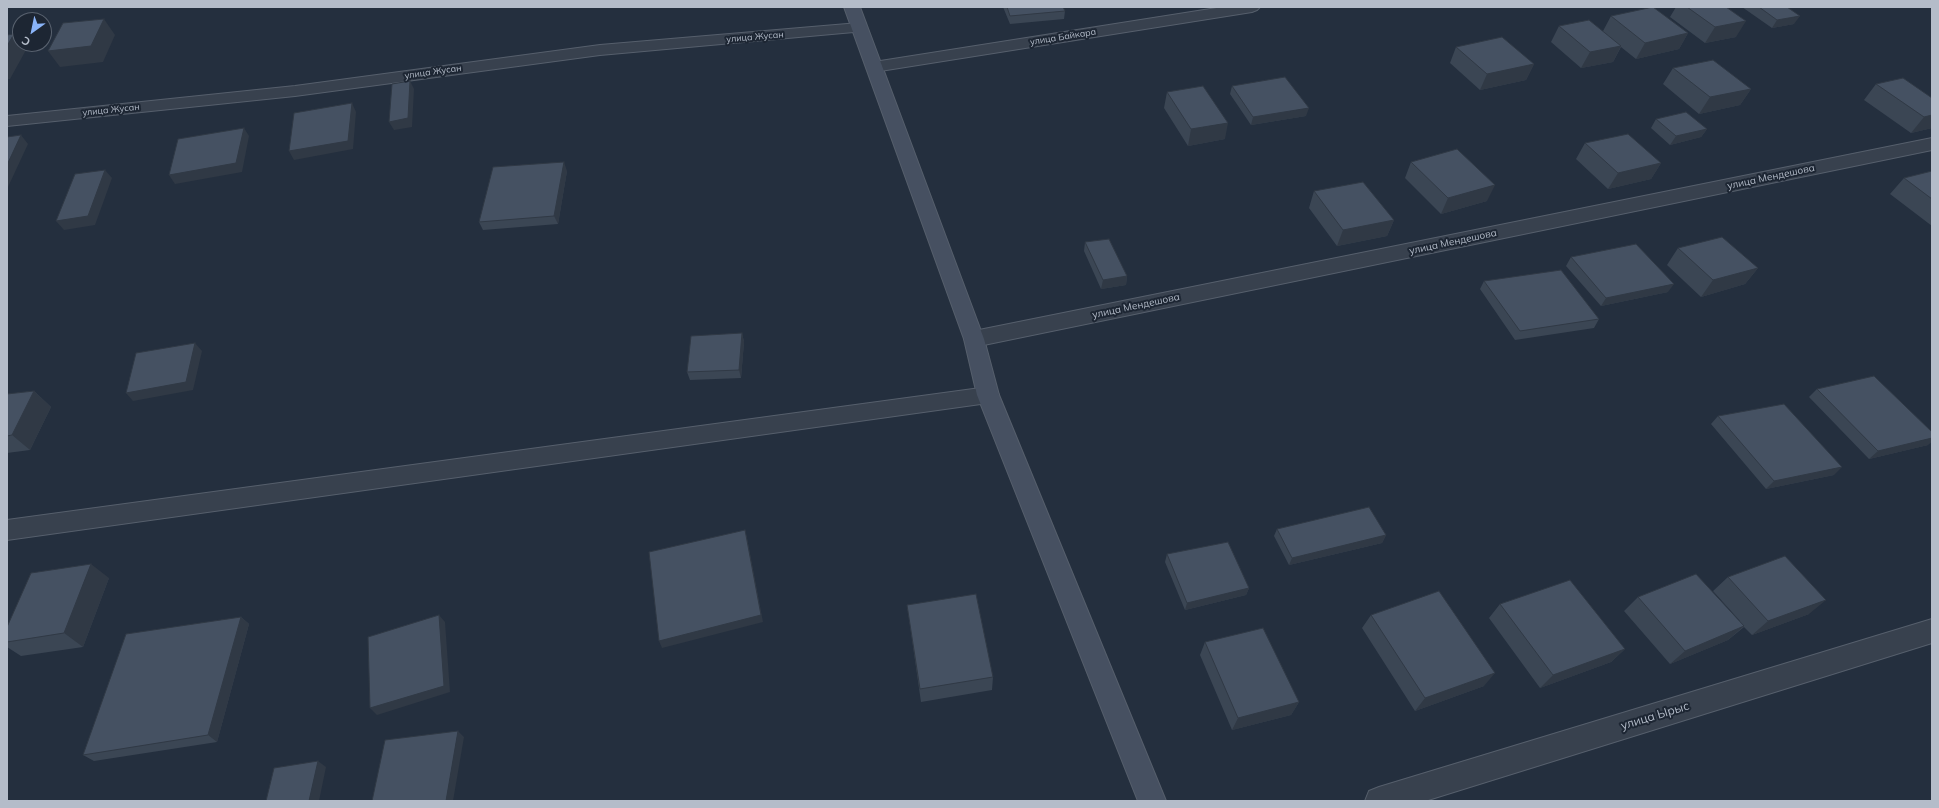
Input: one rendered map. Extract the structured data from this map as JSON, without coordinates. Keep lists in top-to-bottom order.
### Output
{
  "streets": {
    "street": [
      "улица Жусан",
      "улица Байкара",
      "улица Мендешова",
      "улица Ырыс"
    ]
  },
  "north": "bottom left"
}
